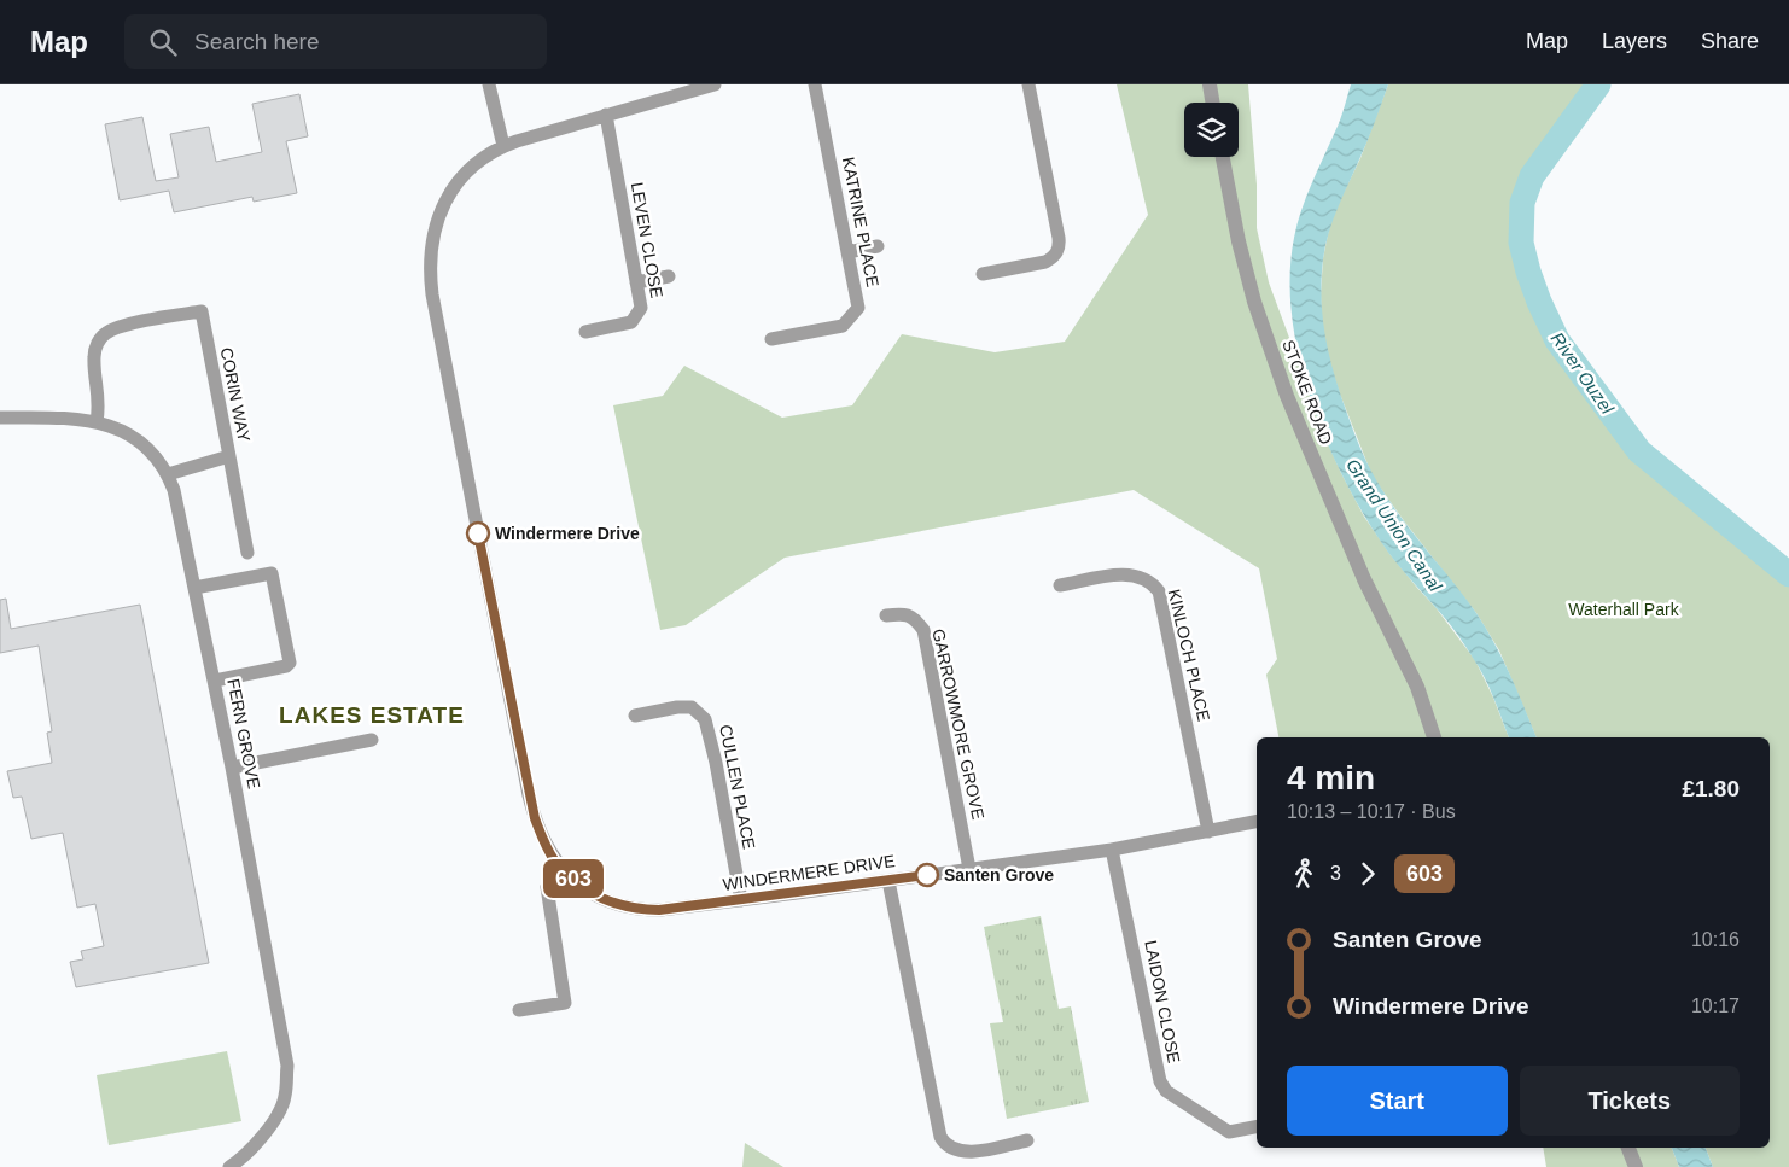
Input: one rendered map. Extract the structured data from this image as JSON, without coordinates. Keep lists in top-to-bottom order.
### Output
{
  "streets": {
    "street": [
      "KATRINE PLACE",
      "LEVEN CLOSE",
      "STOKE ROAD",
      "CORIN WAY",
      "KINLOCH PLACE",
      "GARROWMORE GROVE",
      "FERN GROVE",
      "CULLEN PLACE",
      "WINDERMERE DRIVE",
      "LAIDON CLOSE"
    ]
  },
  "crossings": [
    ["LEVEN CLOSE", "WINDERMERE DRIVE"],
    ["CORIN WAY", "FERN GROVE"],
    ["KINLOCH PLACE", "WINDERMERE DRIVE"],
    ["GARROWMORE GROVE", "WINDERMERE DRIVE"],
    ["CULLEN PLACE", "WINDERMERE DRIVE"],
    ["WINDERMERE DRIVE", "LAIDON CLOSE"]
  ],
  "districts": ["LAKES ESTATE"],
  "water": ["River Ouzel", "Grand Union Canal"],
  "parks": ["Waterhall Park"],
  "places": ["Windermere Drive", "Santen Grove"],
  "lines": ["bus line 603"],
  "page": {
    "header": "Map",
    "search": "Search here",
    "nav": ["Map", "Layers", "Share"],
    "on_map": "603",
    "heading": ["4 min", "10:13 – 10:17 · Bus", "£1.80"],
    "legs": ["3", "603"],
    "list": [
      {
        "name": "Santen Grove",
        "value": "10:16"
      },
      {
        "name": "Windermere Drive",
        "value": "10:17"
      }
    ],
    "buttons": ["Start", "Tickets"]
  }
}
